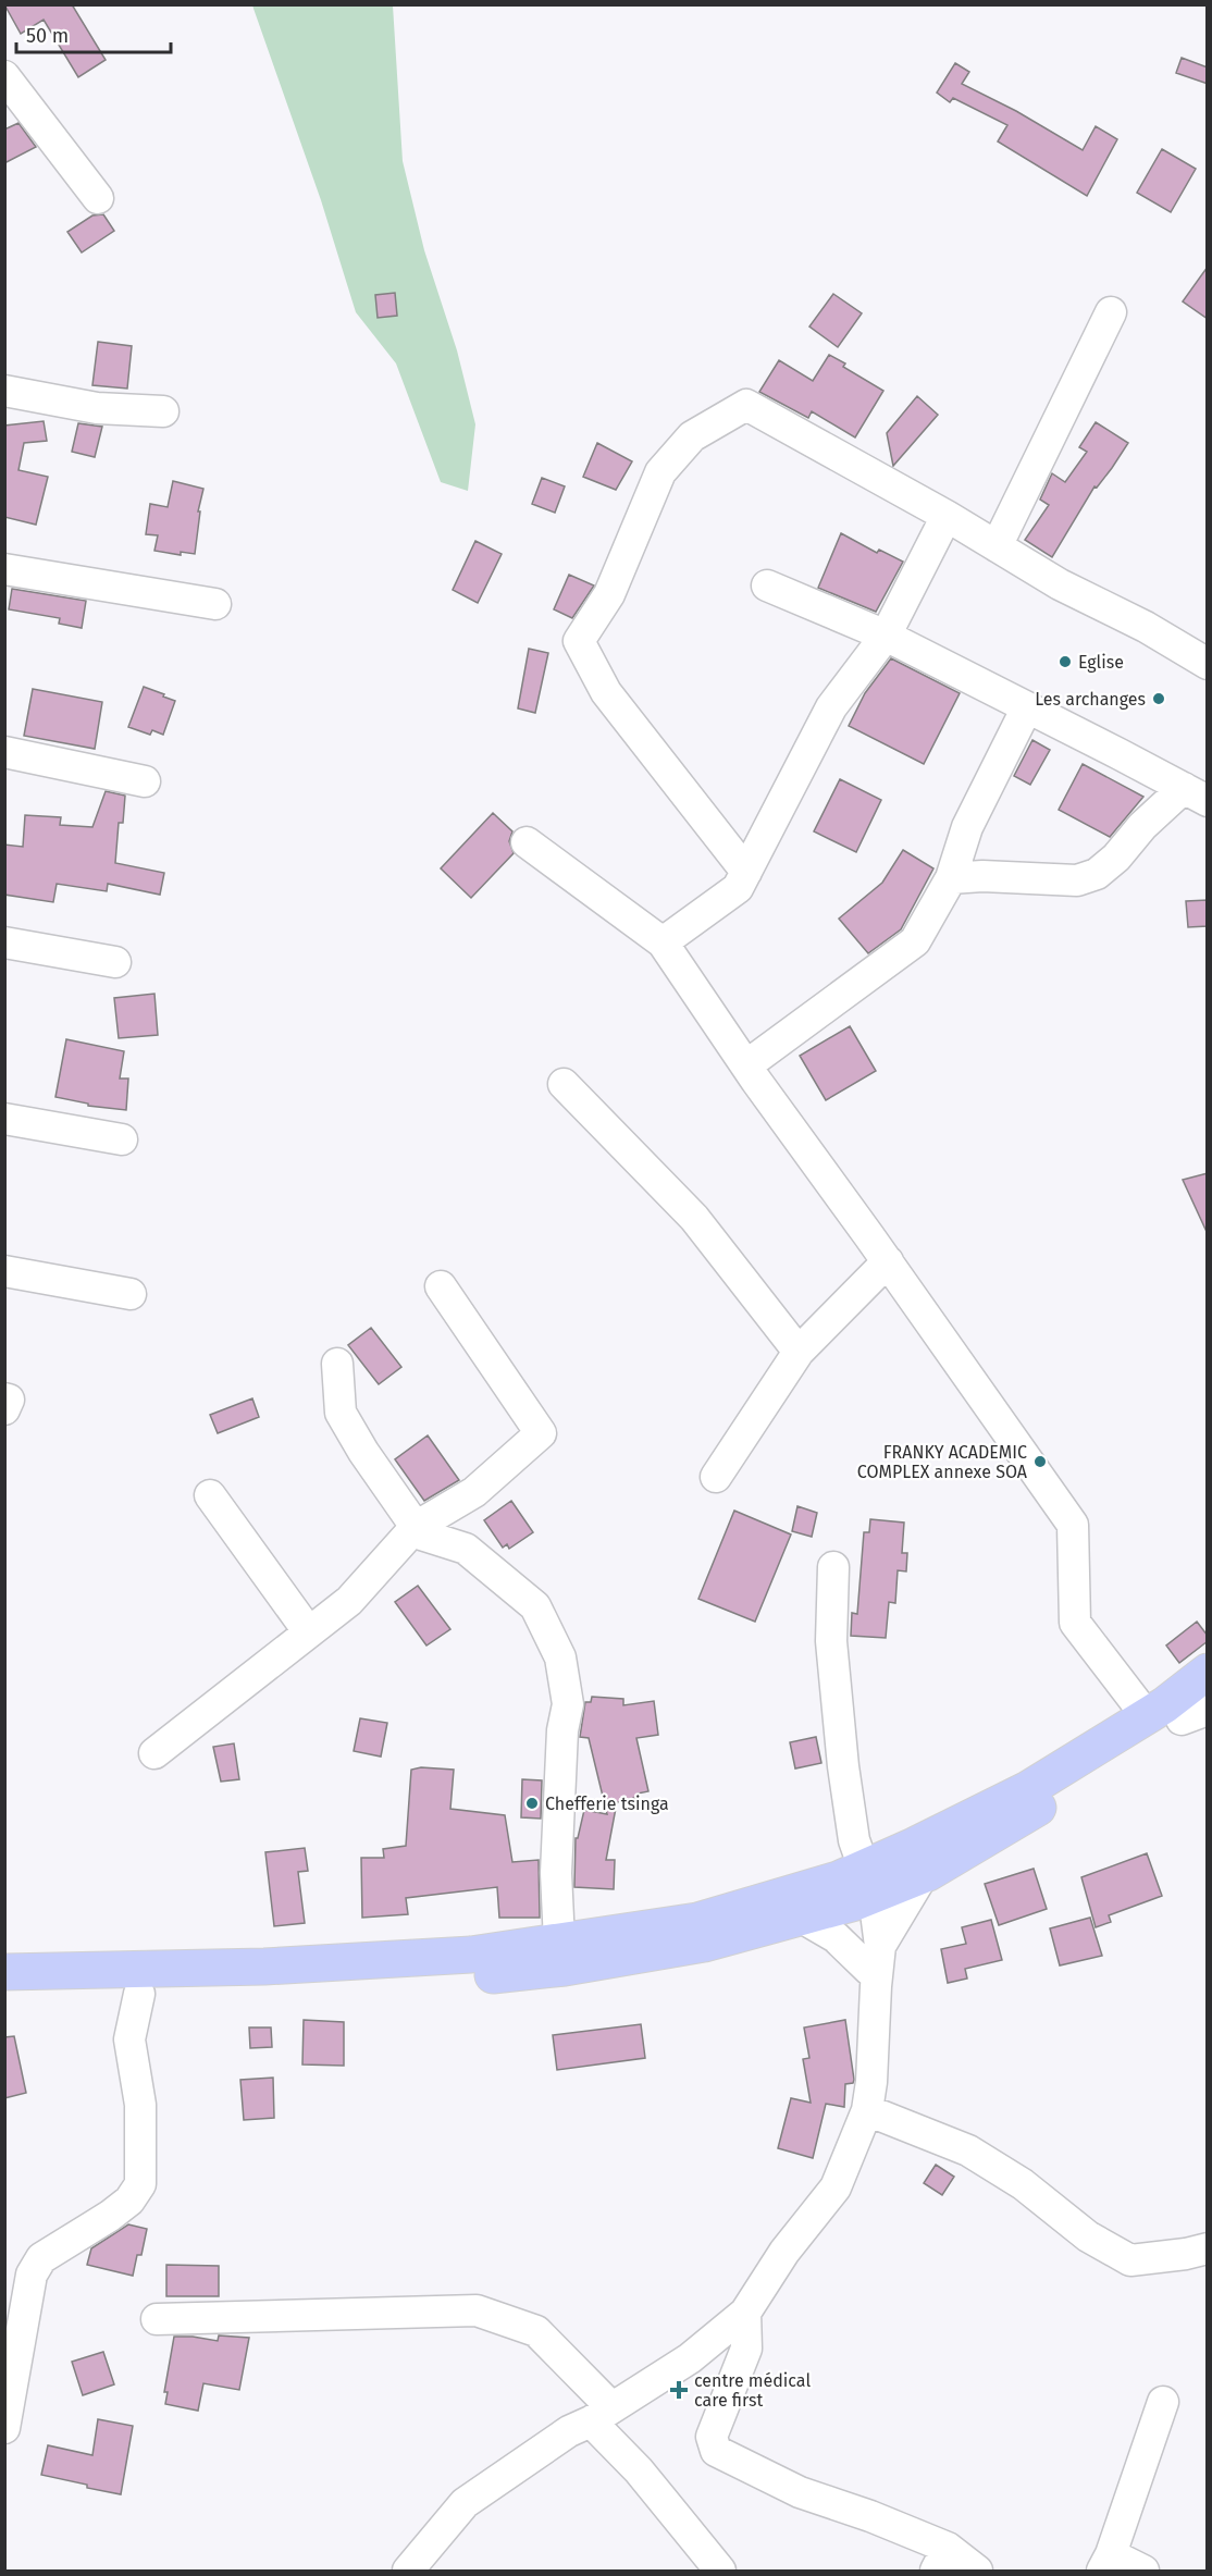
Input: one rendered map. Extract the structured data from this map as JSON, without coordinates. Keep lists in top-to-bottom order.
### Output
{
  "places": {
    "other": [
      "Eglise",
      "Les archanges",
      "FRANKY ACADEMIC COMPLEX annexe SOA",
      "Chefferie tsinga"
    ],
    "health": ["centre médical care first"]
  },
  "scale_bar": "50 m"
}
